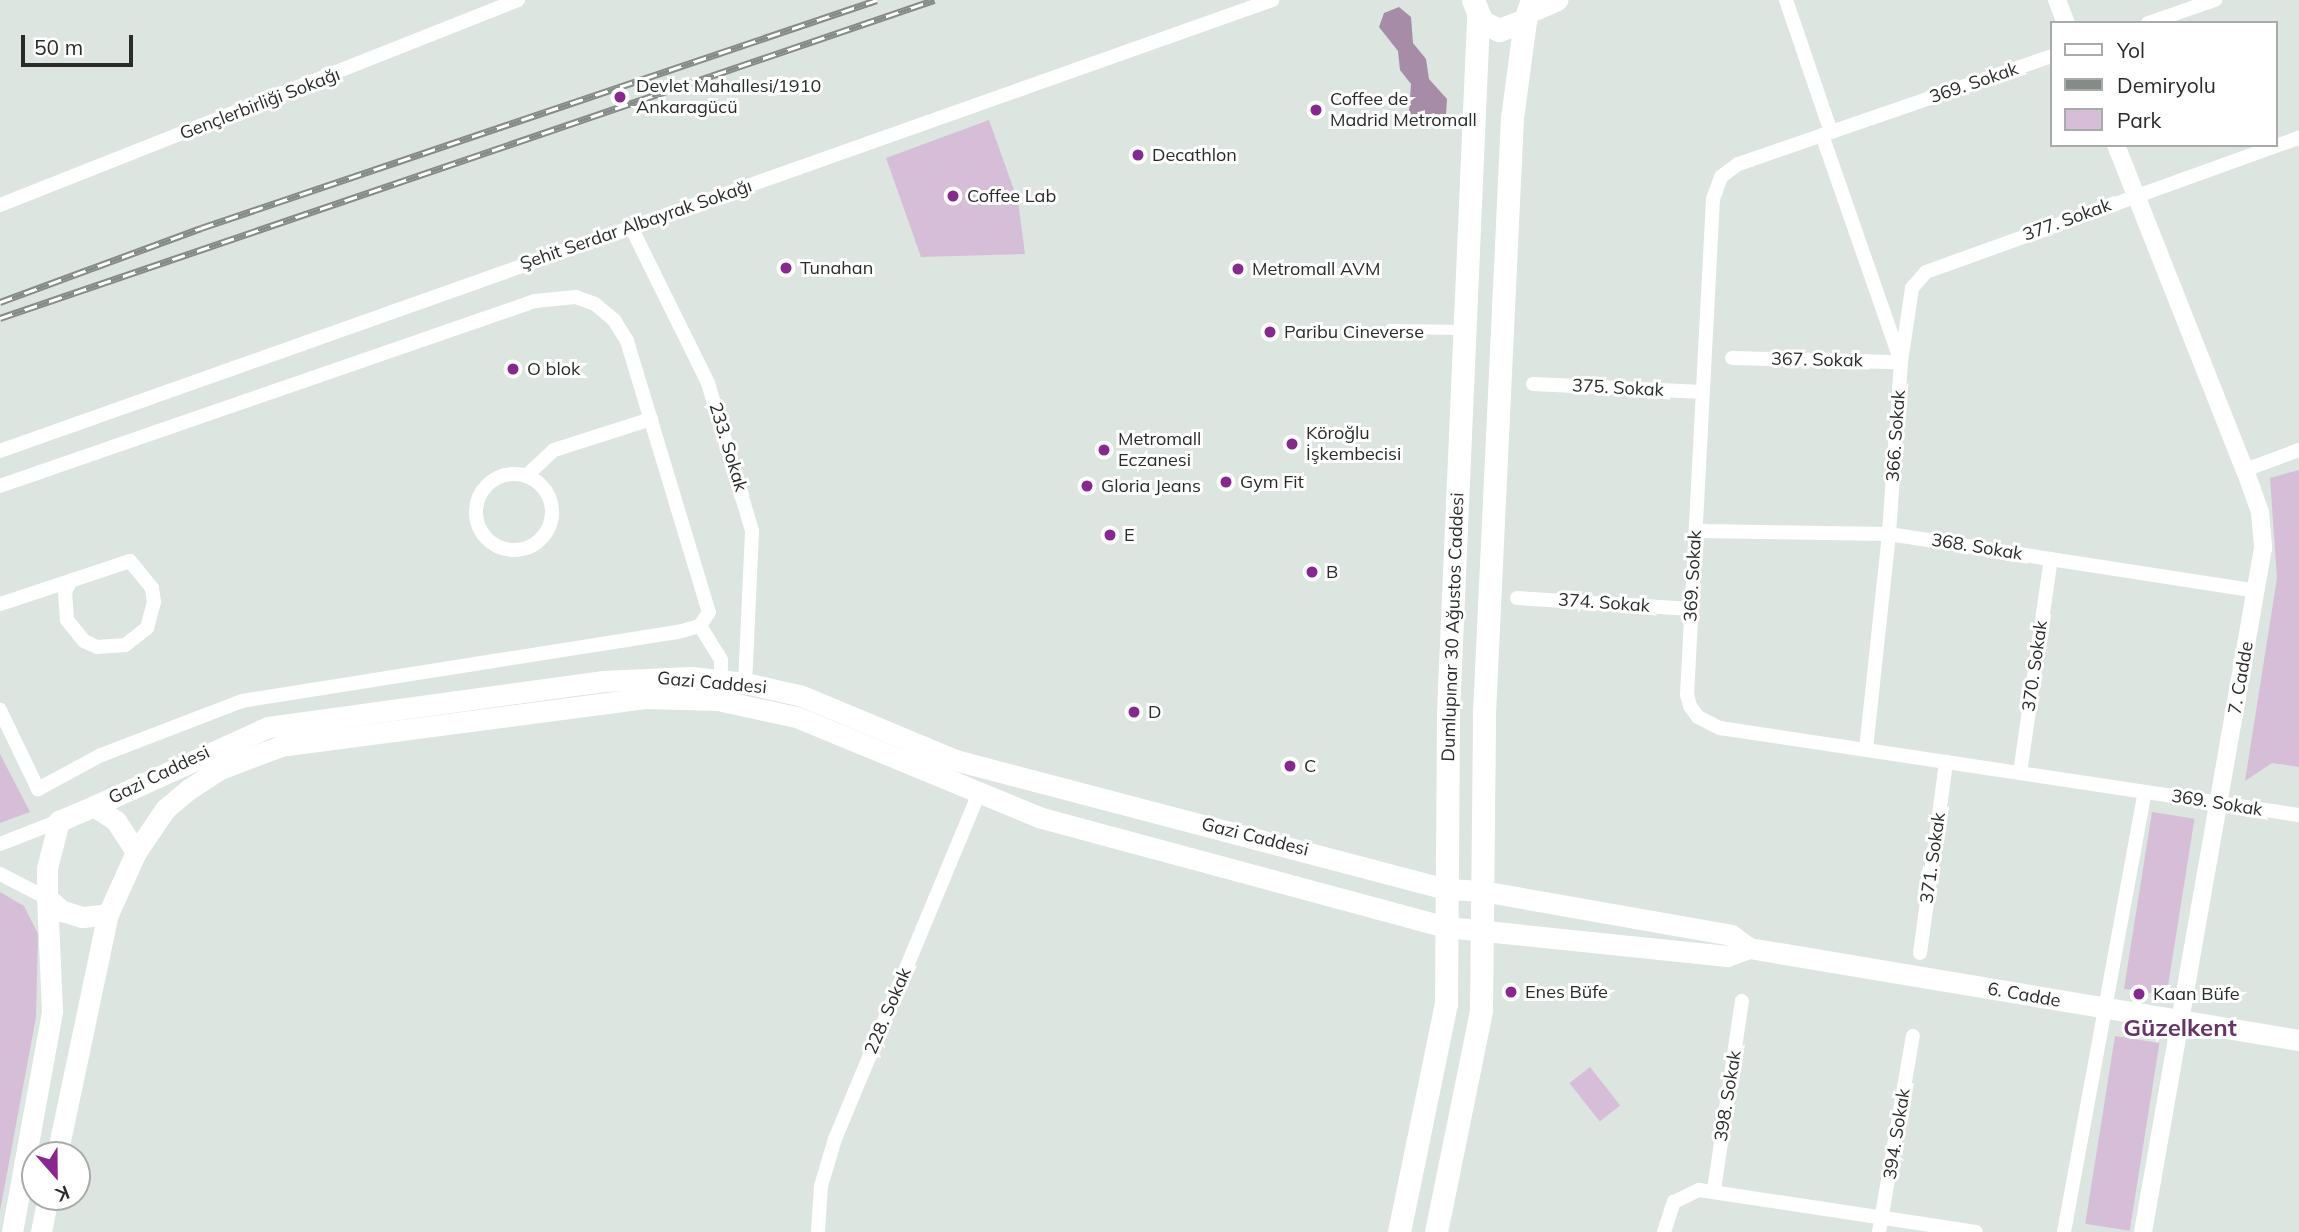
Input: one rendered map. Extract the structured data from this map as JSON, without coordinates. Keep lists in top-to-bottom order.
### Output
{
  "streets": {
    "main road": ["Dumlupınar 30 Ağustos Caddesi", "Gazi Caddesi", "6. Cadde"],
    "street": [
      "369. Sokak",
      "Gençlerbirliği Sokağı",
      "377. Sokak",
      "Şehit Serdar Albayrak Sokağı",
      "367. Sokak",
      "375. Sokak",
      "366. Sokak",
      "233. Sokak",
      "368. Sokak",
      "374. Sokak",
      "370. Sokak",
      "7. Cadde",
      "371. Sokak",
      "228. Sokak",
      "398. Sokak",
      "394. Sokak"
    ]
  },
  "crossings": [
    ["369. Sokak", "375. Sokak"],
    ["369. Sokak", "366. Sokak"],
    ["369. Sokak", "368. Sokak"],
    ["369. Sokak", "374. Sokak"],
    ["369. Sokak", "370. Sokak"],
    ["369. Sokak", "7. Cadde"],
    ["369. Sokak", "371. Sokak"],
    ["377. Sokak", "367. Sokak"],
    ["377. Sokak", "366. Sokak"],
    ["377. Sokak", "7. Cadde"],
    ["Şehit Serdar Albayrak Sokağı", "233. Sokak"],
    ["367. Sokak", "366. Sokak"],
    ["366. Sokak", "368. Sokak"],
    ["233. Sokak", "Gazi Caddesi"],
    ["368. Sokak", "370. Sokak"],
    ["368. Sokak", "7. Cadde"],
    ["Dumlupınar 30 Ağustos Caddesi", "Gazi Caddesi"],
    ["Dumlupınar 30 Ağustos Caddesi", "6. Cadde"],
    ["7. Cadde", "6. Cadde"],
    ["Gazi Caddesi", "6. Cadde"],
    ["Gazi Caddesi", "228. Sokak"]
  ],
  "districts": ["Güzelkent"],
  "places": [
    "Devlet Mahallesi/1910 Ankaragücü",
    "Coffee de Madrid Metromall",
    "Decathlon",
    "Coffee Lab",
    "Tunahan",
    "Metromall AVM",
    "Paribu Cineverse",
    "O blok",
    "Köroğlu İşkembecisi",
    "Metromall Eczanesi",
    "Gym Fit",
    "Gloria Jeans",
    "E",
    "B",
    "D",
    "C",
    "Enes Büfe",
    "Kaan Büfe"
  ],
  "legend": ["Yol", "Demiryolu", "Park"],
  "scale_bar": "50 m",
  "north": "bottom"
}
